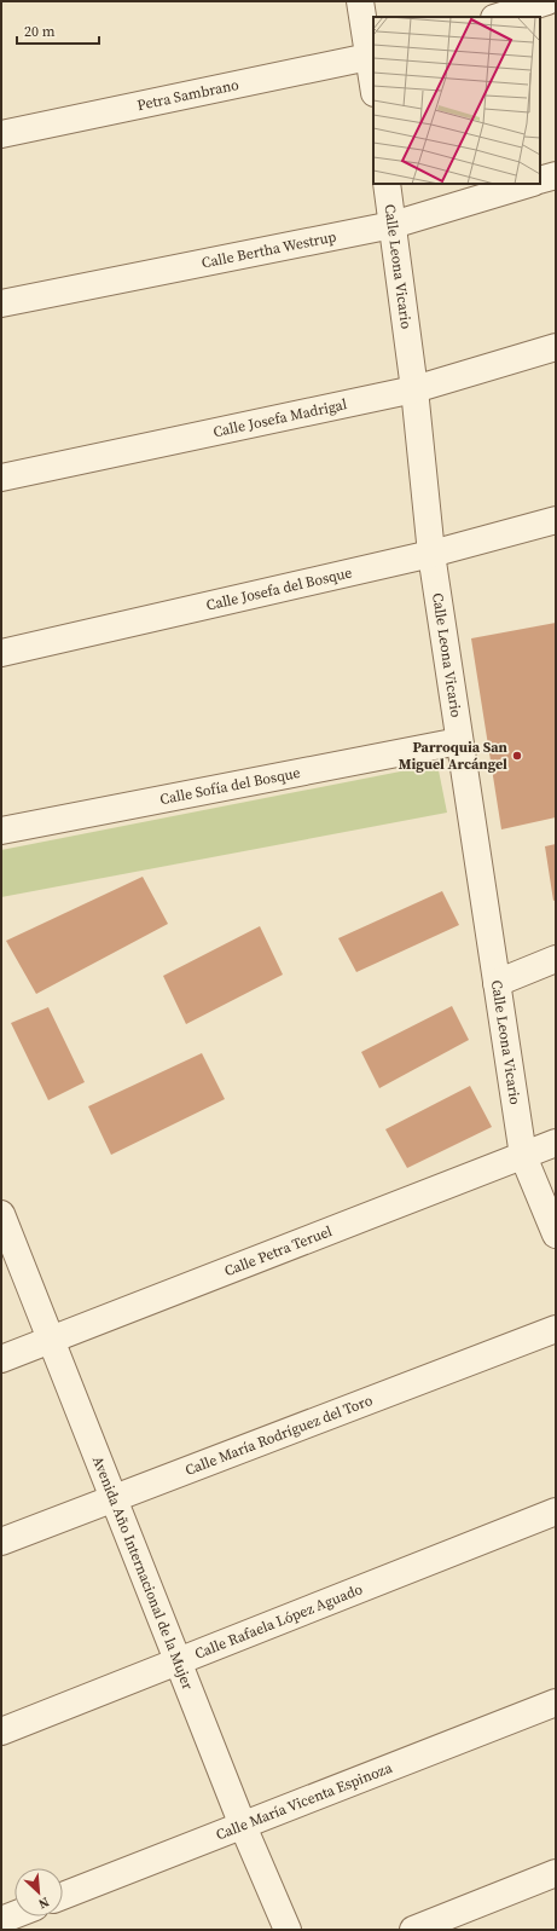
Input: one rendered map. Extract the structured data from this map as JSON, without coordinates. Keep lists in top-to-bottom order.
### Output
{
  "streets": {
    "street": [
      "Petra Sambrano",
      "Calle Bertha Westrup",
      "Calle Leona Vicario",
      "Calle Josefa Madrigal",
      "Calle Josefa del Bosque",
      "Calle Sofía del Bosque",
      "Calle Petra Teruel",
      "Calle María Rodríguez del Toro",
      "Avenida Año Internacional de la Mujer",
      "Calle Rafaela López Aguado",
      "Calle María Vicenta Espinoza"
    ]
  },
  "crossings": [
    ["Calle Bertha Westrup", "Calle Leona Vicario"],
    ["Calle Leona Vicario", "Calle Josefa Madrigal"],
    ["Calle Leona Vicario", "Calle Josefa del Bosque"],
    ["Calle Leona Vicario", "Calle Sofía del Bosque"],
    ["Calle Leona Vicario", "Calle Petra Teruel"],
    ["Calle Petra Teruel", "Avenida Año Internacional de la Mujer"],
    ["Calle María Rodríguez del Toro", "Avenida Año Internacional de la Mujer"],
    ["Avenida Año Internacional de la Mujer", "Calle Rafaela López Aguado"],
    ["Avenida Año Internacional de la Mujer", "Calle María Vicenta Espinoza"]
  ],
  "places": ["Parroquia San Miguel Arcángel"],
  "scale_bar": "20 m",
  "north": "bottom right"
}
